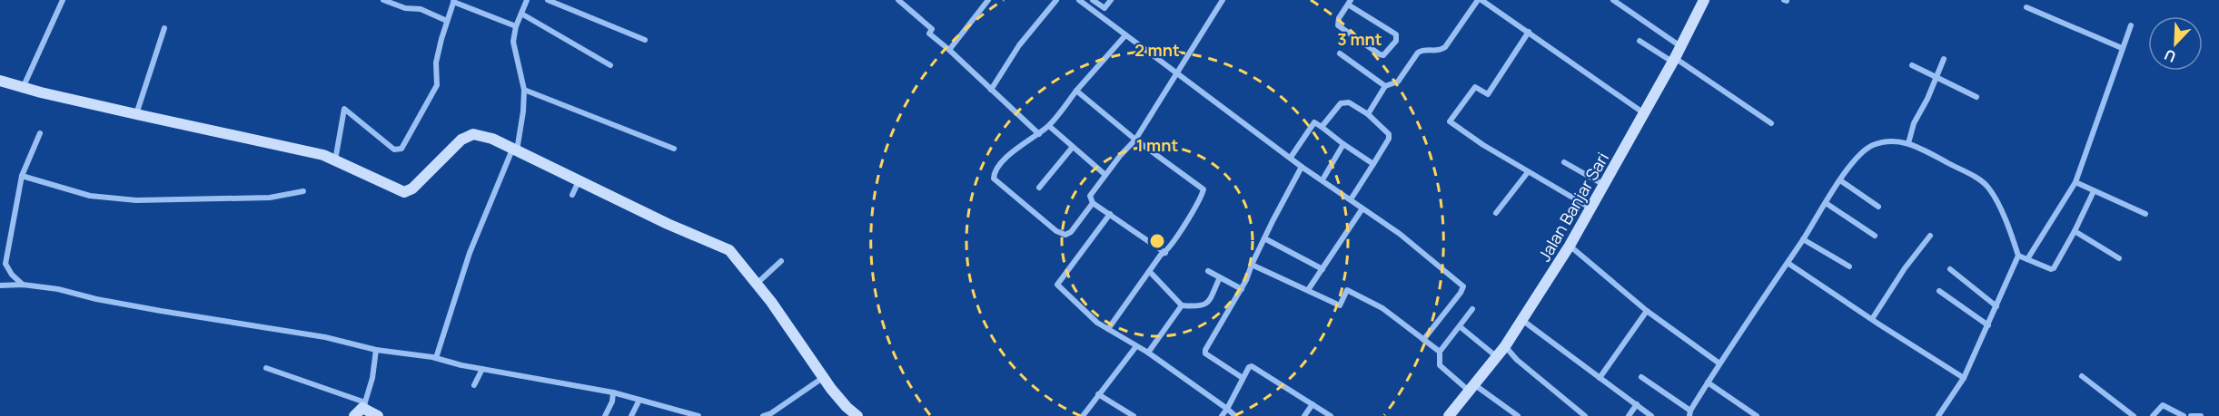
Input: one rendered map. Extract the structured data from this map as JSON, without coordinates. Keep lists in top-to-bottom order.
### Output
{
  "streets": {
    "street": ["Jalan Banjar Sari"]
  },
  "north": "bottom left",
  "rings": ["3 mnt", "2 mnt", "1 mnt"]
}
